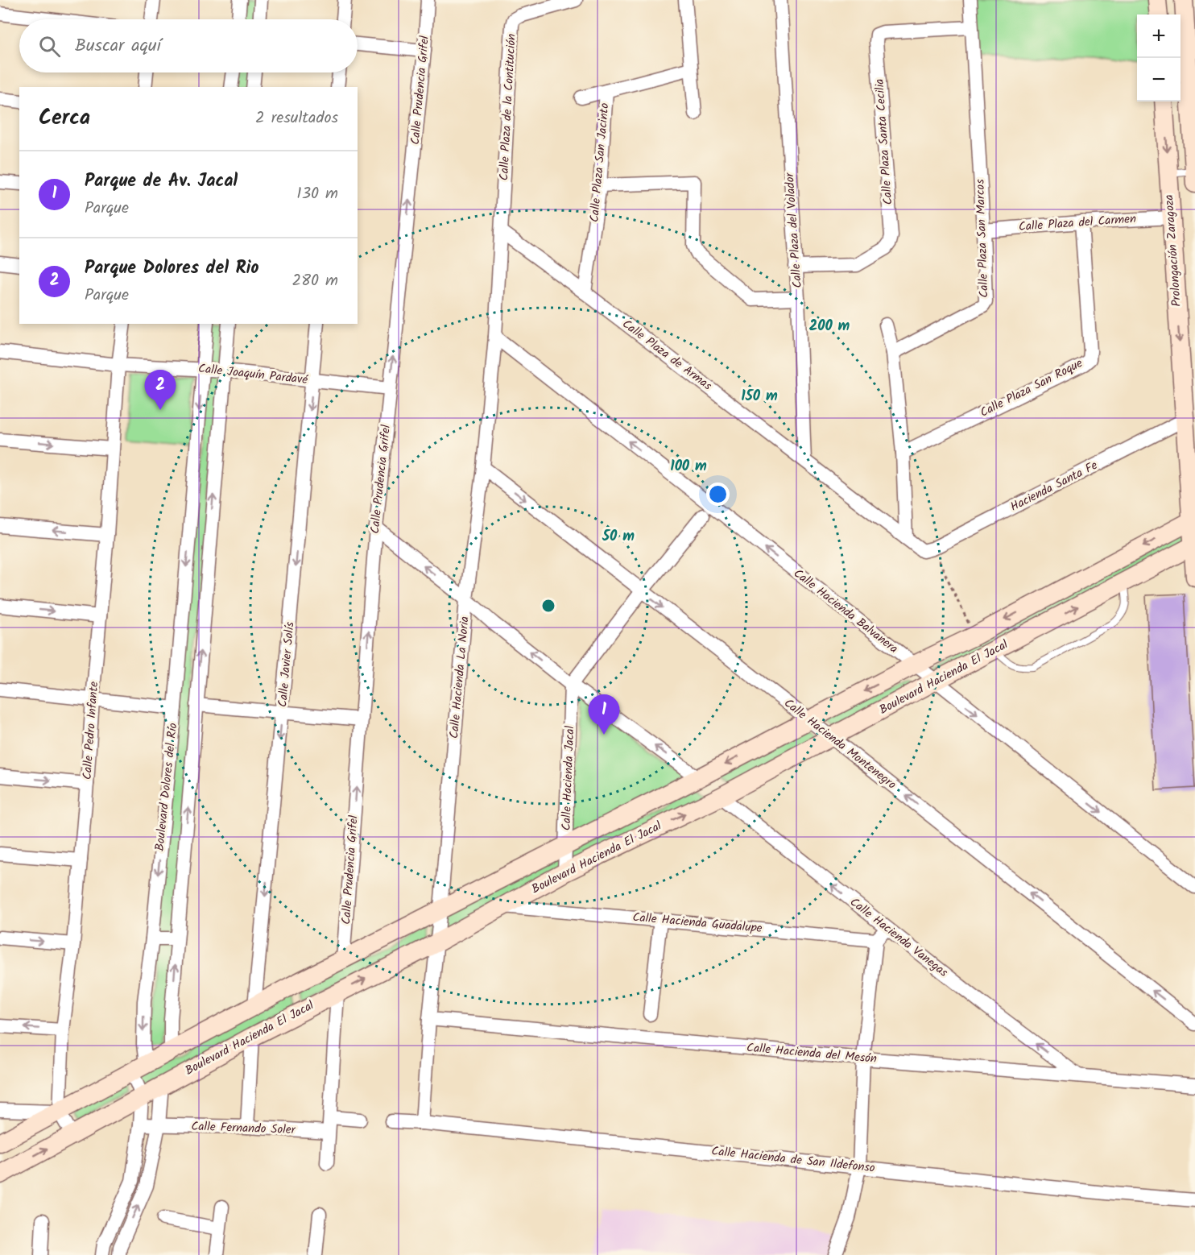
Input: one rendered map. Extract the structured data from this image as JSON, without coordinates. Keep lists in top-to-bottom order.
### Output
{
  "streets": {
    "main road": ["Prolongación Zaragoza", "Boulevard Hacienda El Jacal"],
    "street": [
      "Calle Prudencia Grifel",
      "Calle Plaza de la Contitución",
      "Calle Plaza Santa Cecilia",
      "Calle Plaza San Jacinto",
      "Calle Plaza del Carmen",
      "Calle Plaza del Volador",
      "Calle Plaza San Marcos",
      "Calle Plaza de Armas",
      "Calle Joaquín Pardavé",
      "Calle Plaza San Roque",
      "Hacienda Santa Fe",
      "Calle Hacienda Balvanera",
      "Calle Javier Solís",
      "Calle Hacienda La Noria",
      "Calle Pedro Infante",
      "Calle Hacienda Montenegro",
      "Calle Hacienda Jacal",
      "Boulevard Dolores del Río",
      "Calle Hacienda Guadalupe",
      "Calle Hacienda Vanegas",
      "Calle Hacienda del Mesón",
      "Calle Fernando Soler",
      "Calle Hacienda de San Ildefonso"
    ]
  },
  "crossings": [
    ["Calle Prudencia Grifel", "Calle Joaquín Pardavé"],
    ["Calle Prudencia Grifel", "Boulevard Hacienda El Jacal"],
    ["Calle Plaza de la Contitución", "Calle Plaza de Armas"],
    ["Calle Plaza de la Contitución", "Calle Hacienda La Noria"],
    ["Calle Plaza Santa Cecilia", "Calle Plaza del Volador"],
    ["Calle Plaza Santa Cecilia", "Calle Plaza San Marcos"],
    ["Calle Plaza San Jacinto", "Calle Plaza de Armas"],
    ["Calle Plaza del Carmen", "Calle Plaza San Marcos"],
    ["Calle Plaza del Carmen", "Prolongación Zaragoza"],
    ["Calle Plaza del Carmen", "Calle Plaza San Roque"],
    ["Calle Plaza del Volador", "Calle Plaza de Armas"],
    ["Prolongación Zaragoza", "Hacienda Santa Fe"],
    ["Prolongación Zaragoza", "Boulevard Hacienda El Jacal"],
    ["Calle Plaza de Armas", "Hacienda Santa Fe"],
    ["Calle Plaza de Armas", "Calle Hacienda La Noria"],
    ["Calle Joaquín Pardavé", "Calle Javier Solís"],
    ["Calle Joaquín Pardavé", "Calle Pedro Infante"],
    ["Calle Joaquín Pardavé", "Boulevard Dolores del Río"],
    ["Calle Hacienda Balvanera", "Calle Hacienda La Noria"],
    ["Calle Hacienda Balvanera", "Boulevard Hacienda El Jacal"],
    ["Calle Javier Solís", "Boulevard Hacienda El Jacal"],
    ["Calle Hacienda La Noria", "Boulevard Hacienda El Jacal"],
    ["Calle Hacienda La Noria", "Calle Hacienda Montenegro"],
    ["Calle Hacienda La Noria", "Calle Hacienda del Mesón"],
    ["Calle Hacienda La Noria", "Calle Hacienda de San Ildefonso"],
    ["Boulevard Hacienda El Jacal", "Calle Pedro Infante"],
    ["Boulevard Hacienda El Jacal", "Calle Hacienda Montenegro"],
    ["Boulevard Hacienda El Jacal", "Calle Hacienda Jacal"],
    ["Boulevard Hacienda El Jacal", "Boulevard Dolores del Río"],
    ["Boulevard Hacienda El Jacal", "Calle Hacienda Guadalupe"],
    ["Boulevard Hacienda El Jacal", "Calle Hacienda Vanegas"],
    ["Calle Hacienda Vanegas", "Calle Hacienda del Mesón"]
  ],
  "one_way": [
    "Calle Prudencia Grifel",
    "Prolongación Zaragoza",
    "Calle Javier Solís",
    "Calle Hacienda Vanegas"
  ],
  "page": {
    "map_buttons": ["+", "−"],
    "search": "Buscar aquí",
    "heading": ["Cerca", "2 resultados"],
    "list": [
      {
        "mark": "1",
        "name": "Parque de Av. Jacal",
        "note": "Parque",
        "value": "130 m"
      },
      {
        "mark": "2",
        "name": "Parque Dolores del Rio",
        "note": "Parque",
        "value": "280 m"
      }
    ],
    "pins": ["2", "1"]
  },
  "rings": [
    "200 m",
    "150 m",
    "100 m",
    "50 m"
  ]
}
